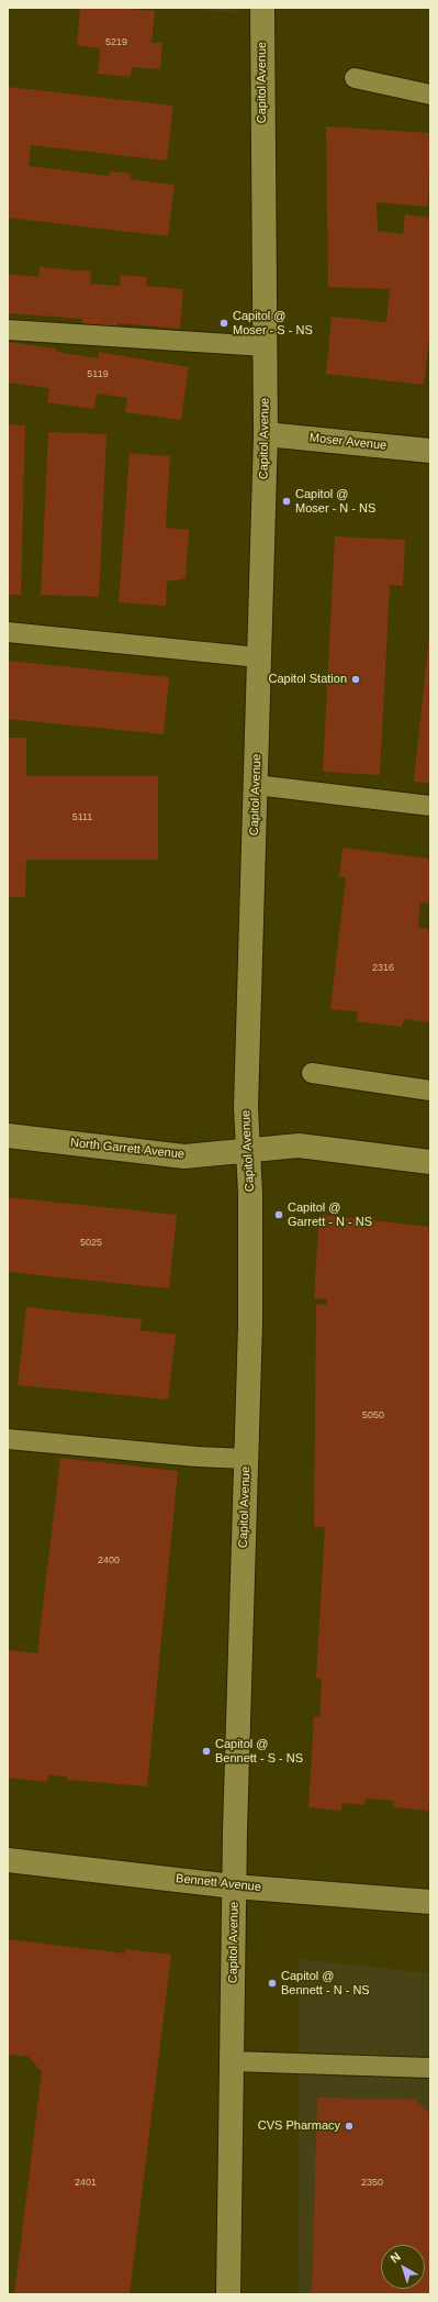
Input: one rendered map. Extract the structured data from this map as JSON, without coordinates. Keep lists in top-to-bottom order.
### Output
{
  "streets": {
    "street": [
      "Capitol Avenue",
      "Moser Avenue",
      "North Garrett Avenue",
      "Bennett Avenue"
    ]
  },
  "crossings": [
    ["Capitol Avenue", "Moser Avenue"],
    ["Capitol Avenue", "North Garrett Avenue"],
    ["Capitol Avenue", "Bennett Avenue"]
  ],
  "places": [
    "Capitol @ Moser - S - NS",
    "Capitol @ Moser - N - NS",
    "Capitol Station",
    "Capitol @ Garrett - N - NS",
    "Capitol @ Bennett - S - NS",
    "Capitol @ Bennett - N - NS",
    "CVS Pharmacy"
  ],
  "house_numbers": [
    "5219",
    "5119",
    "5111",
    "2316",
    "5025",
    "5050",
    "2400",
    "2401",
    "2350"
  ],
  "north": "top left"
}
